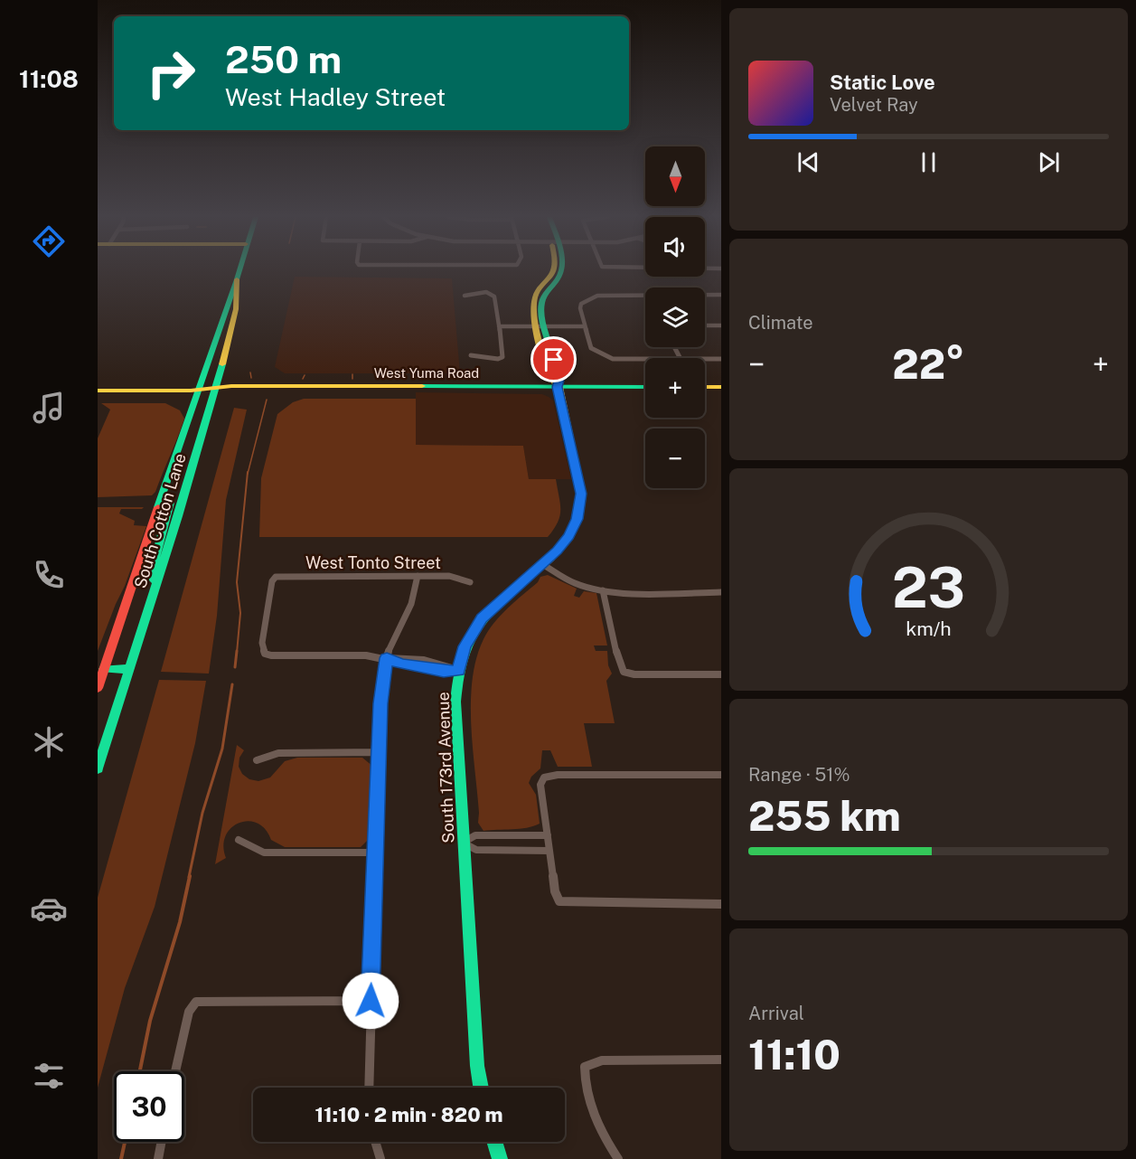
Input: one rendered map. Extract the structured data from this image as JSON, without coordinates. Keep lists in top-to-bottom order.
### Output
{
  "streets": {
    "main road": ["West Yuma Road", "South Cotton Lane", "South 173rd Avenue"],
    "street": ["West Tonto Street"]
  },
  "crossings": [
    ["West Yuma Road", "South Cotton Lane"],
    ["West Yuma Road", "South 173rd Avenue"]
  ],
  "north": "bottom",
  "page": {
    "tabs": "11:08",
    "turn": ["250 m", "West Hadley Street"],
    "song": ["Static Love", "Velvet Ray"],
    "map_buttons": ["+", "−"],
    "tile": [
      "Climate",
      ["Range · 51%", "255 km"],
      ["Arrival", "11:10"]
    ],
    "heat": ["−", "22°", "+"],
    "limit": "30",
    "trip": "11:10 · 2 min · 820 m",
    "gauge": ["23", "km/h"]
  }
}
